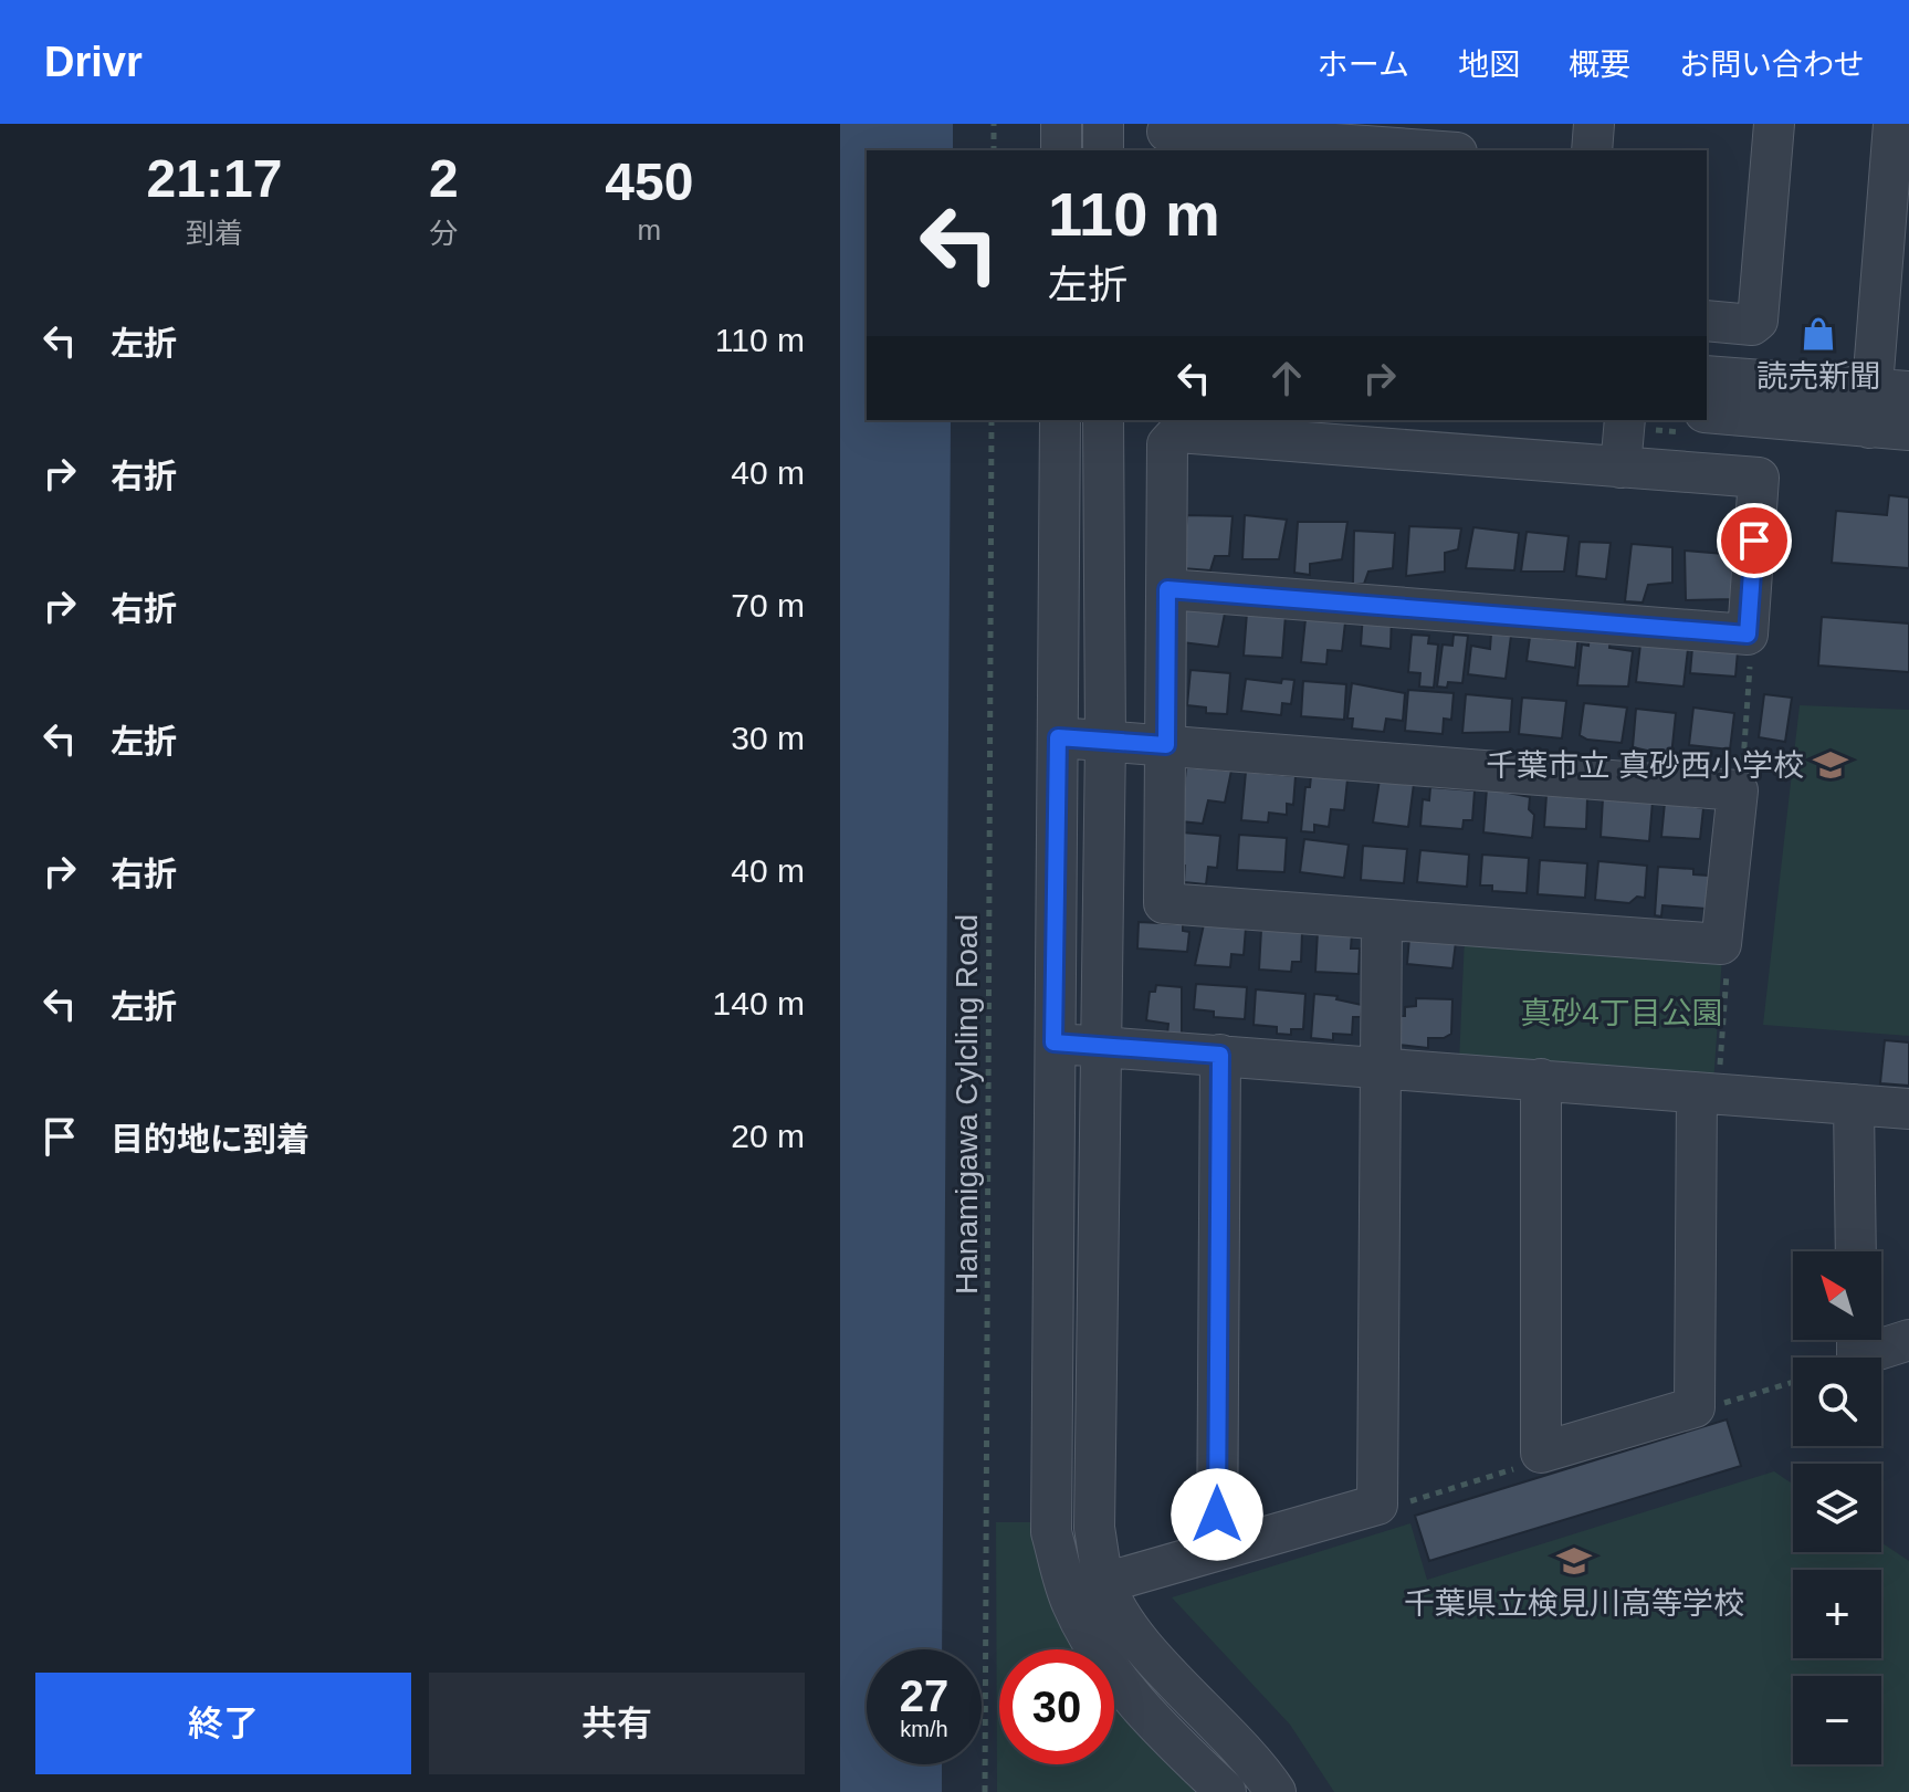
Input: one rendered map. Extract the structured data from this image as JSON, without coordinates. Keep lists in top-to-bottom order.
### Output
{
  "streets": {
    "path": ["Hanamigawa Cylcling Road"]
  },
  "parks": ["真砂4丁目公園"],
  "places": {
    "shop": ["読売新聞"],
    "school or university": ["千葉市立 真砂西小学校", "千葉県立検見川高等学校"]
  },
  "north": "top left",
  "page": {
    "header": "Drivr",
    "nav": [
      "ホーム",
      "地図",
      "概要",
      "お問い合わせ"
    ],
    "eta": [
      "21:17",
      "到着",
      "2",
      "分",
      "450",
      "m"
    ],
    "turn": ["110 m", "左折"],
    "list": [
      {
        "name": "左折",
        "value": "110 m"
      },
      {
        "name": "右折",
        "value": "40 m"
      },
      {
        "name": "右折",
        "value": "70 m"
      },
      {
        "name": "左折",
        "value": "30 m"
      },
      {
        "name": "右折",
        "value": "40 m"
      },
      {
        "name": "左折",
        "value": "140 m"
      },
      {
        "name": "目的地に到着",
        "value": "20 m"
      }
    ],
    "map_buttons": ["+", "−"],
    "speed": "27 km/h",
    "limit": "30",
    "buttons": ["終了", "共有"]
  }
}
